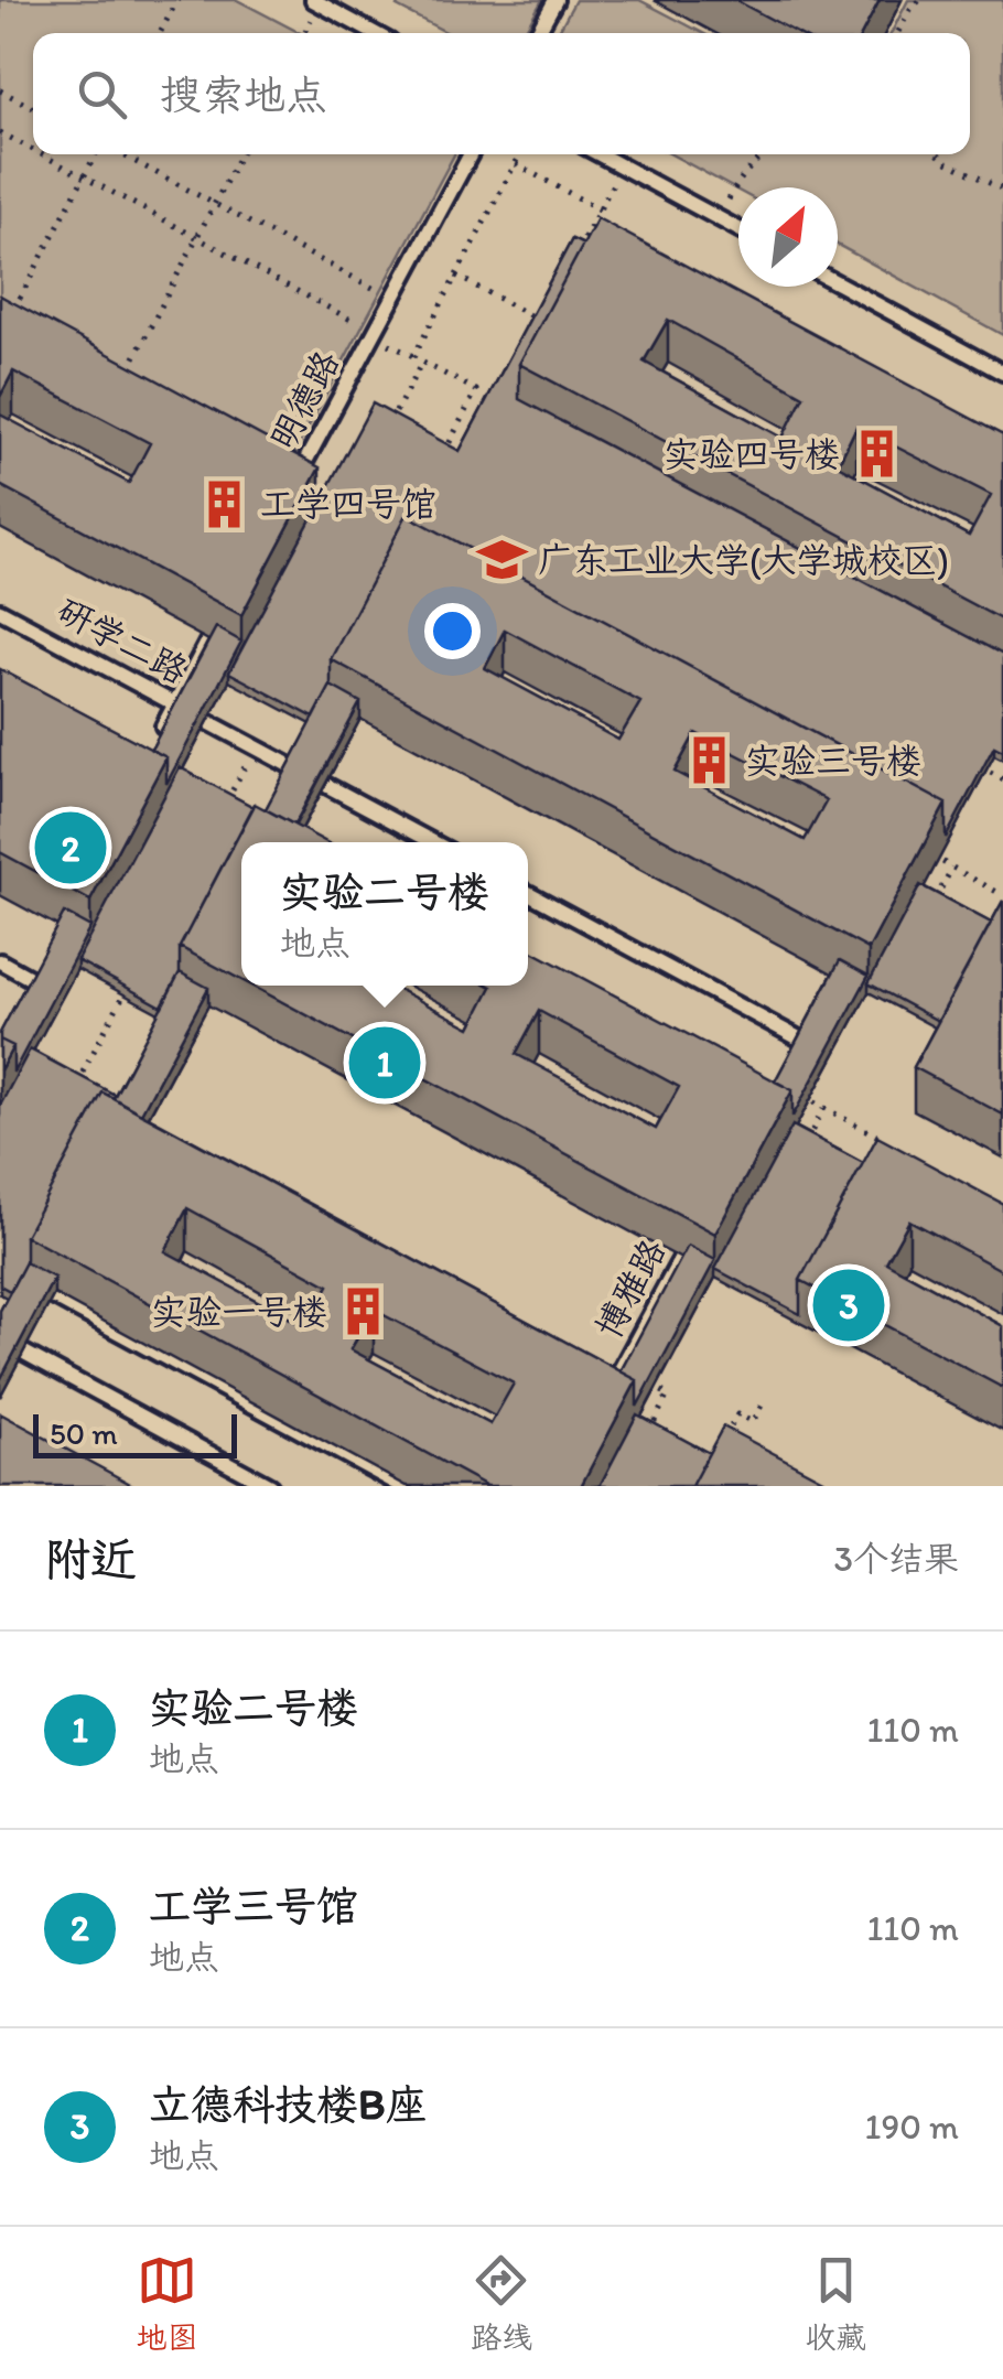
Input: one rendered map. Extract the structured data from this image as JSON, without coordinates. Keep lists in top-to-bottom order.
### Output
{
  "streets": {
    "lane": ["明德路", "研学二路", "博雅路"]
  },
  "places": {
    "building": [
      "实验四号楼",
      "工学四号馆",
      "实验三号楼",
      "实验一号楼"
    ],
    "school or university": ["广东工业大学(大学城校区)"]
  },
  "scale_bar": "50 m",
  "north": "top right",
  "page": {
    "search": "搜索地点",
    "pins": ["2", "1", "3"],
    "popup": ["实验二号楼", "地点"],
    "scale": "50 m",
    "heading": ["附近", "3个结果"],
    "list": [
      {
        "mark": "1",
        "name": "实验二号楼",
        "note": "地点",
        "value": "110 m"
      },
      {
        "mark": "2",
        "name": "工学三号馆",
        "note": "地点",
        "value": "110 m"
      },
      {
        "mark": "3",
        "name": "立德科技楼B座",
        "note": "地点",
        "value": "190 m"
      }
    ],
    "nav": ["地图", "路线", "收藏"]
  }
}
